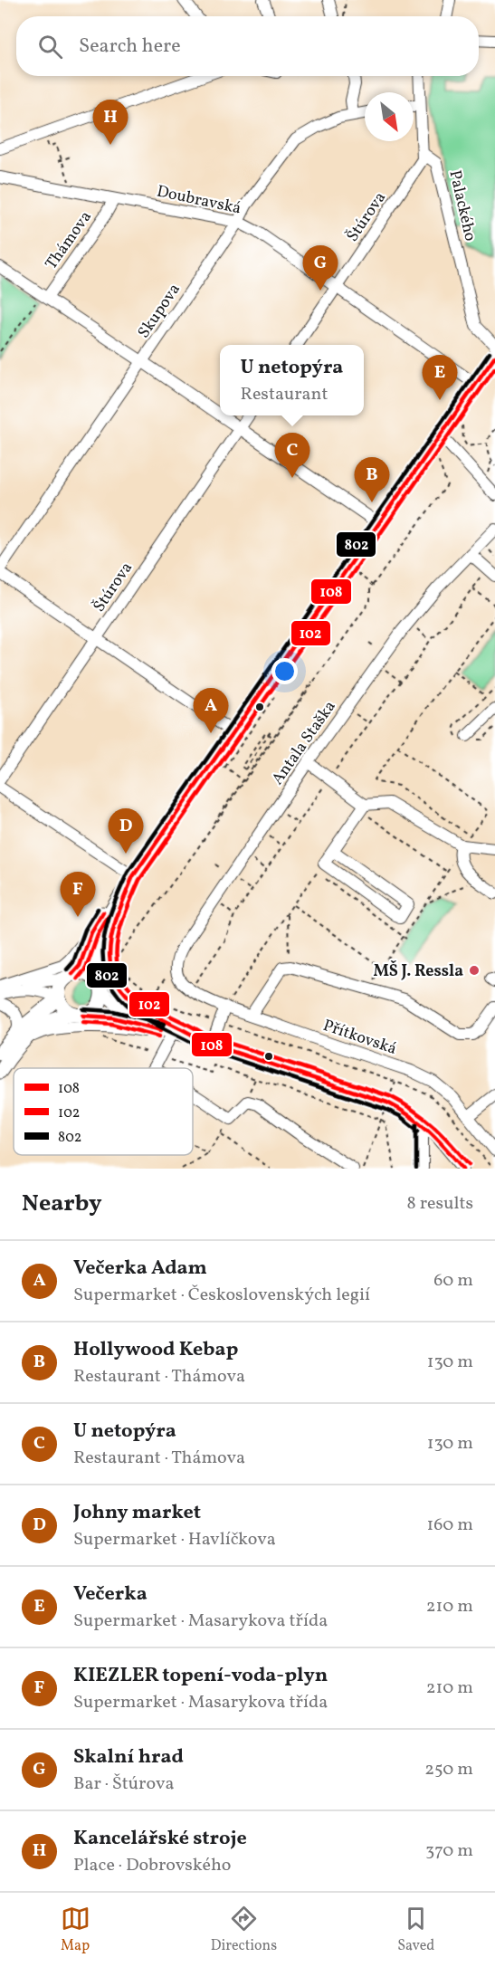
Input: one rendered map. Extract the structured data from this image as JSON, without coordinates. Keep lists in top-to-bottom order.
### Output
{
  "streets": {
    "street": [
      "Doubravská",
      "Palackého",
      "Štúrova",
      "Thámova",
      "Skupova",
      "Antala Staška",
      "Přítkovská"
    ]
  },
  "crossings": [
    ["Doubravská", "Štúrova"],
    ["Doubravská", "Thámova"],
    ["Doubravská", "Skupova"],
    ["Palackého", "Štúrova"]
  ],
  "places": ["MŠ J. Ressla"],
  "lines": ["transit line 802", "transit line 108", "transit line 102"],
  "legend": ["108", "102", "802"],
  "north": "bottom right",
  "page": {
    "search": "Search here",
    "pins": [
      "H",
      "G",
      "E",
      "C",
      "B",
      "A",
      "D",
      "F"
    ],
    "popup": ["U netopýra", "Restaurant"],
    "heading": ["Nearby", "8 results"],
    "list": [
      {
        "mark": "A",
        "name": "Večerka Adam",
        "note": "Supermarket · Československých legií",
        "value": "60 m"
      },
      {
        "mark": "B",
        "name": "Hollywood Kebap",
        "note": "Restaurant · Thámova",
        "value": "130 m"
      },
      {
        "mark": "C",
        "name": "U netopýra",
        "note": "Restaurant · Thámova",
        "value": "130 m"
      },
      {
        "mark": "D",
        "name": "Johny market",
        "note": "Supermarket · Havlíčkova",
        "value": "160 m"
      },
      {
        "mark": "E",
        "name": "Večerka",
        "note": "Supermarket · Masarykova třída",
        "value": "210 m"
      },
      {
        "mark": "F",
        "name": "KIEZLER topení-voda-plyn",
        "note": "Supermarket · Masarykova třída",
        "value": "210 m"
      },
      {
        "mark": "G",
        "name": "Skalní hrad",
        "note": "Bar · Štúrova",
        "value": "250 m"
      },
      {
        "mark": "H",
        "name": "Kancelářské stroje",
        "note": "Place · Dobrovského",
        "value": "370 m"
      }
    ],
    "nav": ["Map", "Directions", "Saved"]
  }
}
